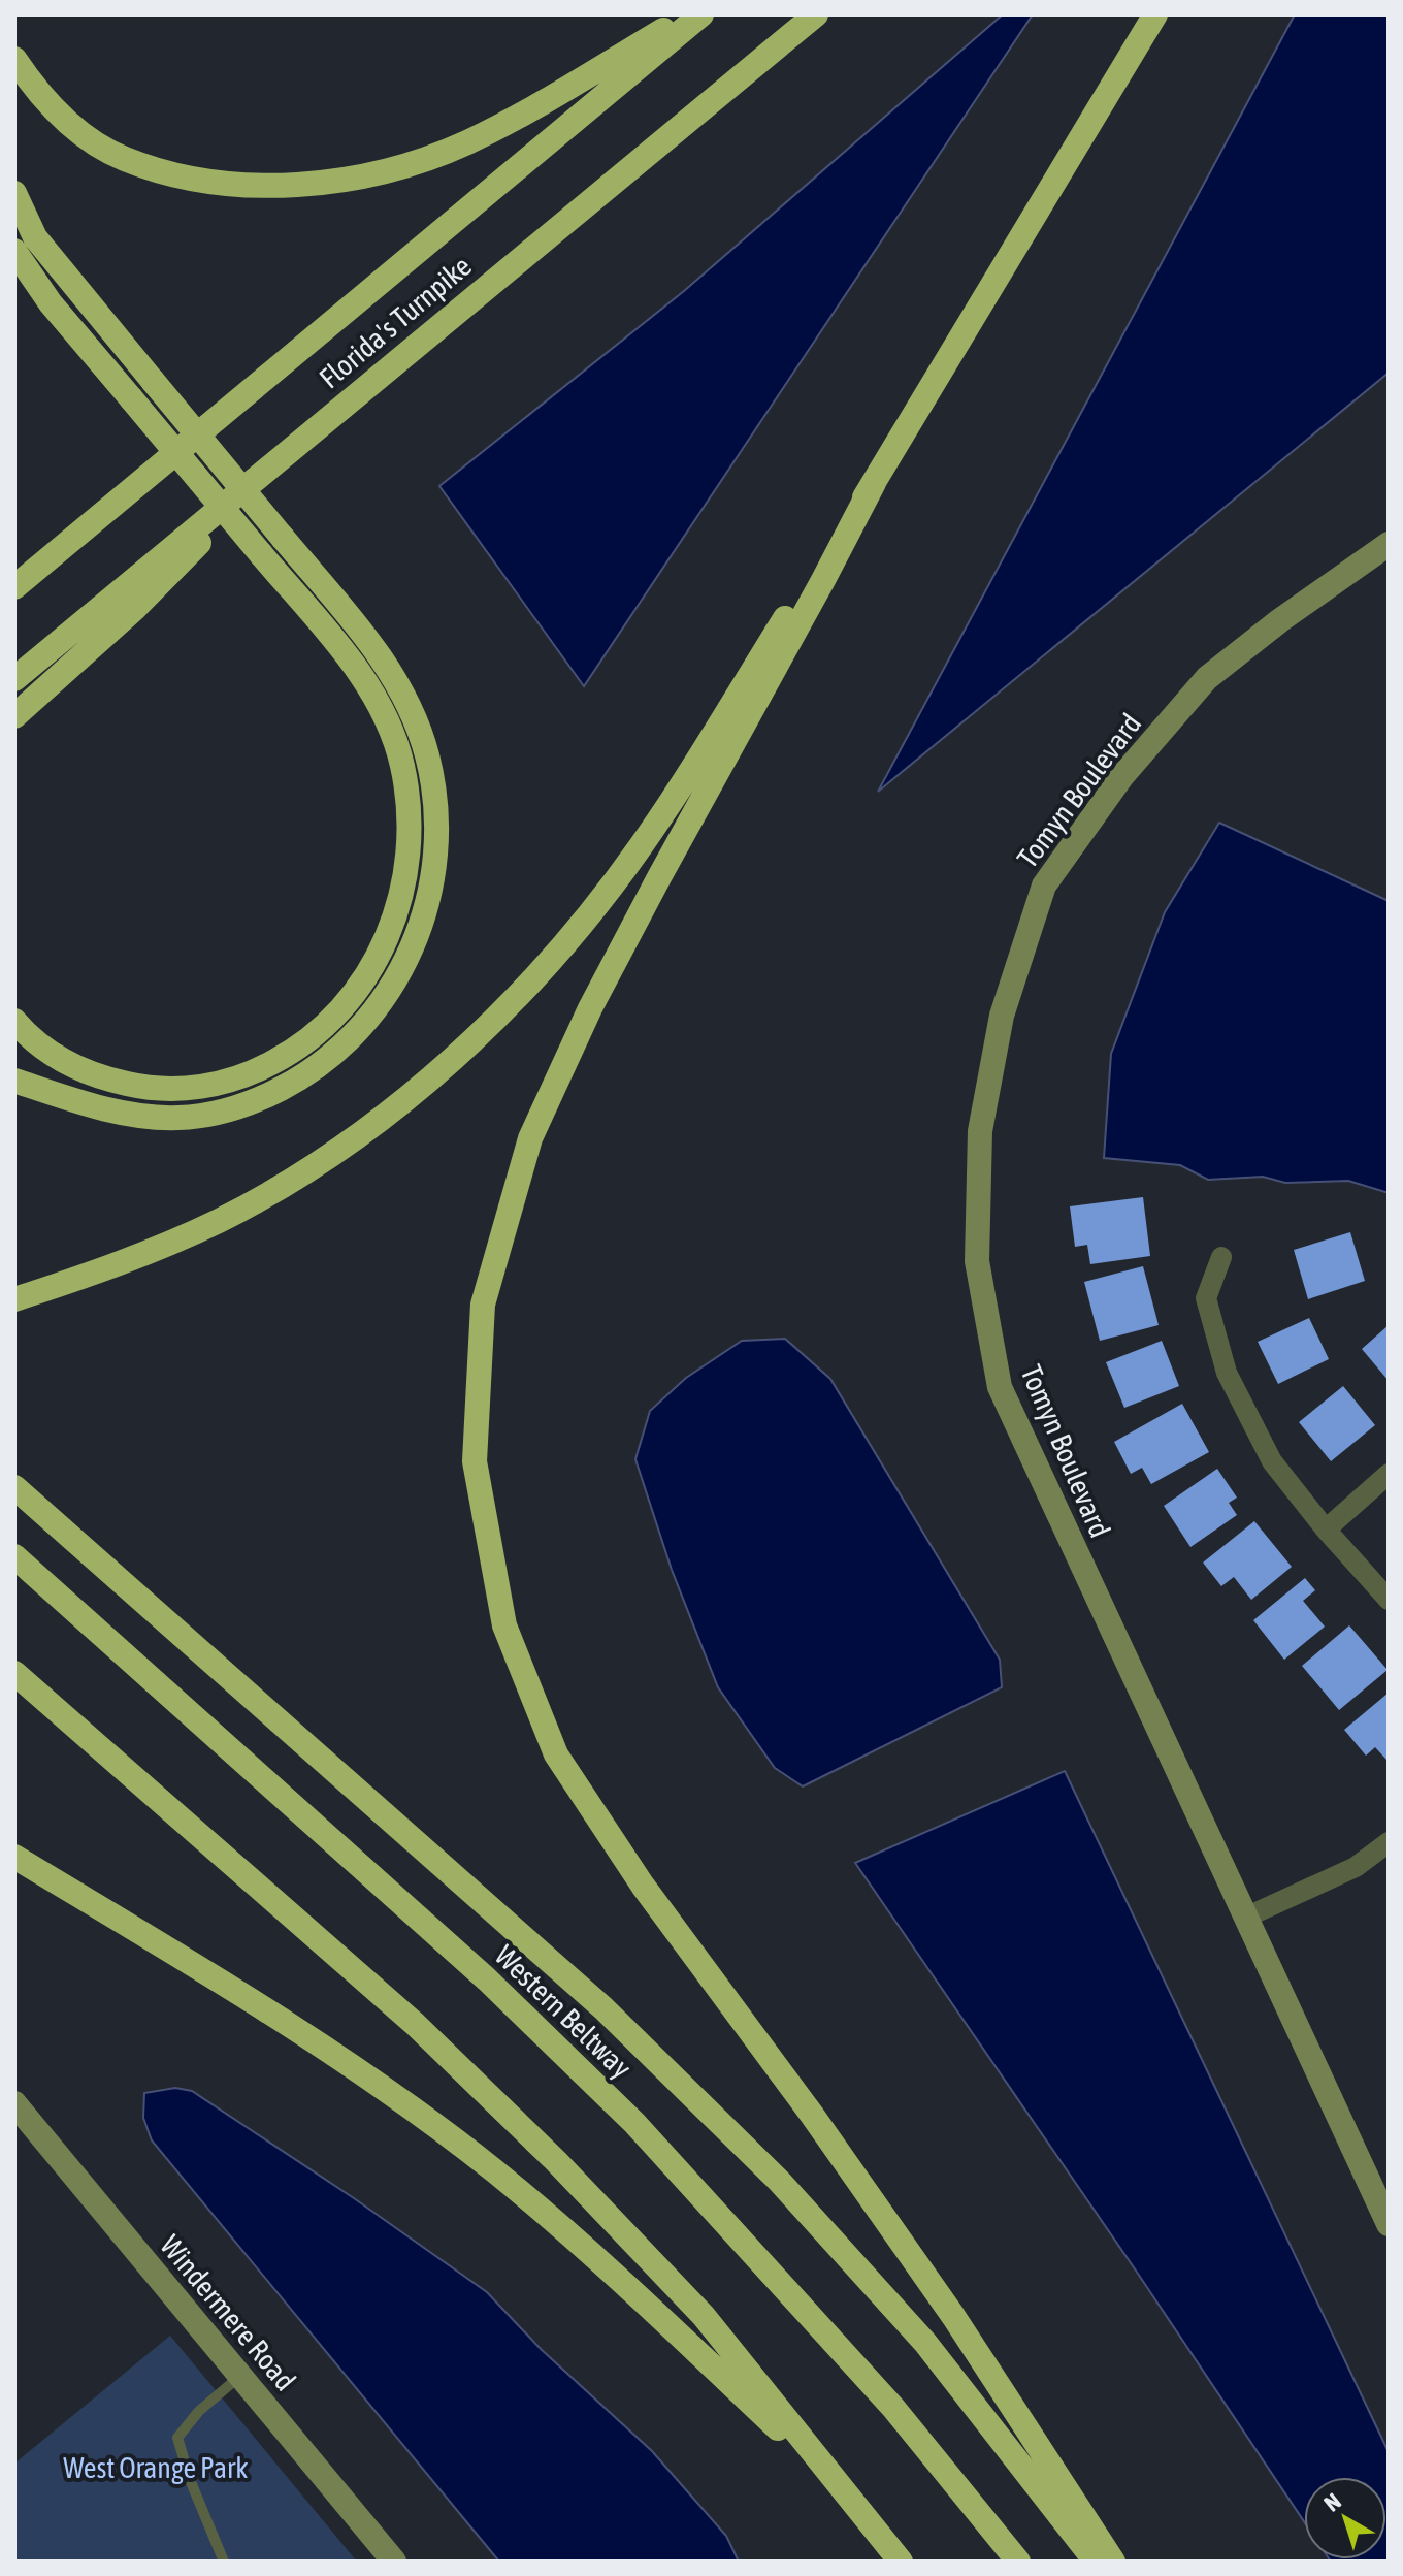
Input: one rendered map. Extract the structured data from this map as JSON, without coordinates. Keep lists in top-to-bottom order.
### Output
{
  "streets": {
    "highway": ["Florida's Turnpike", "Western Beltway"],
    "street": ["Tomyn Boulevard", "Windermere Road"]
  },
  "parks": ["West Orange Park"],
  "north": "top left"
}
